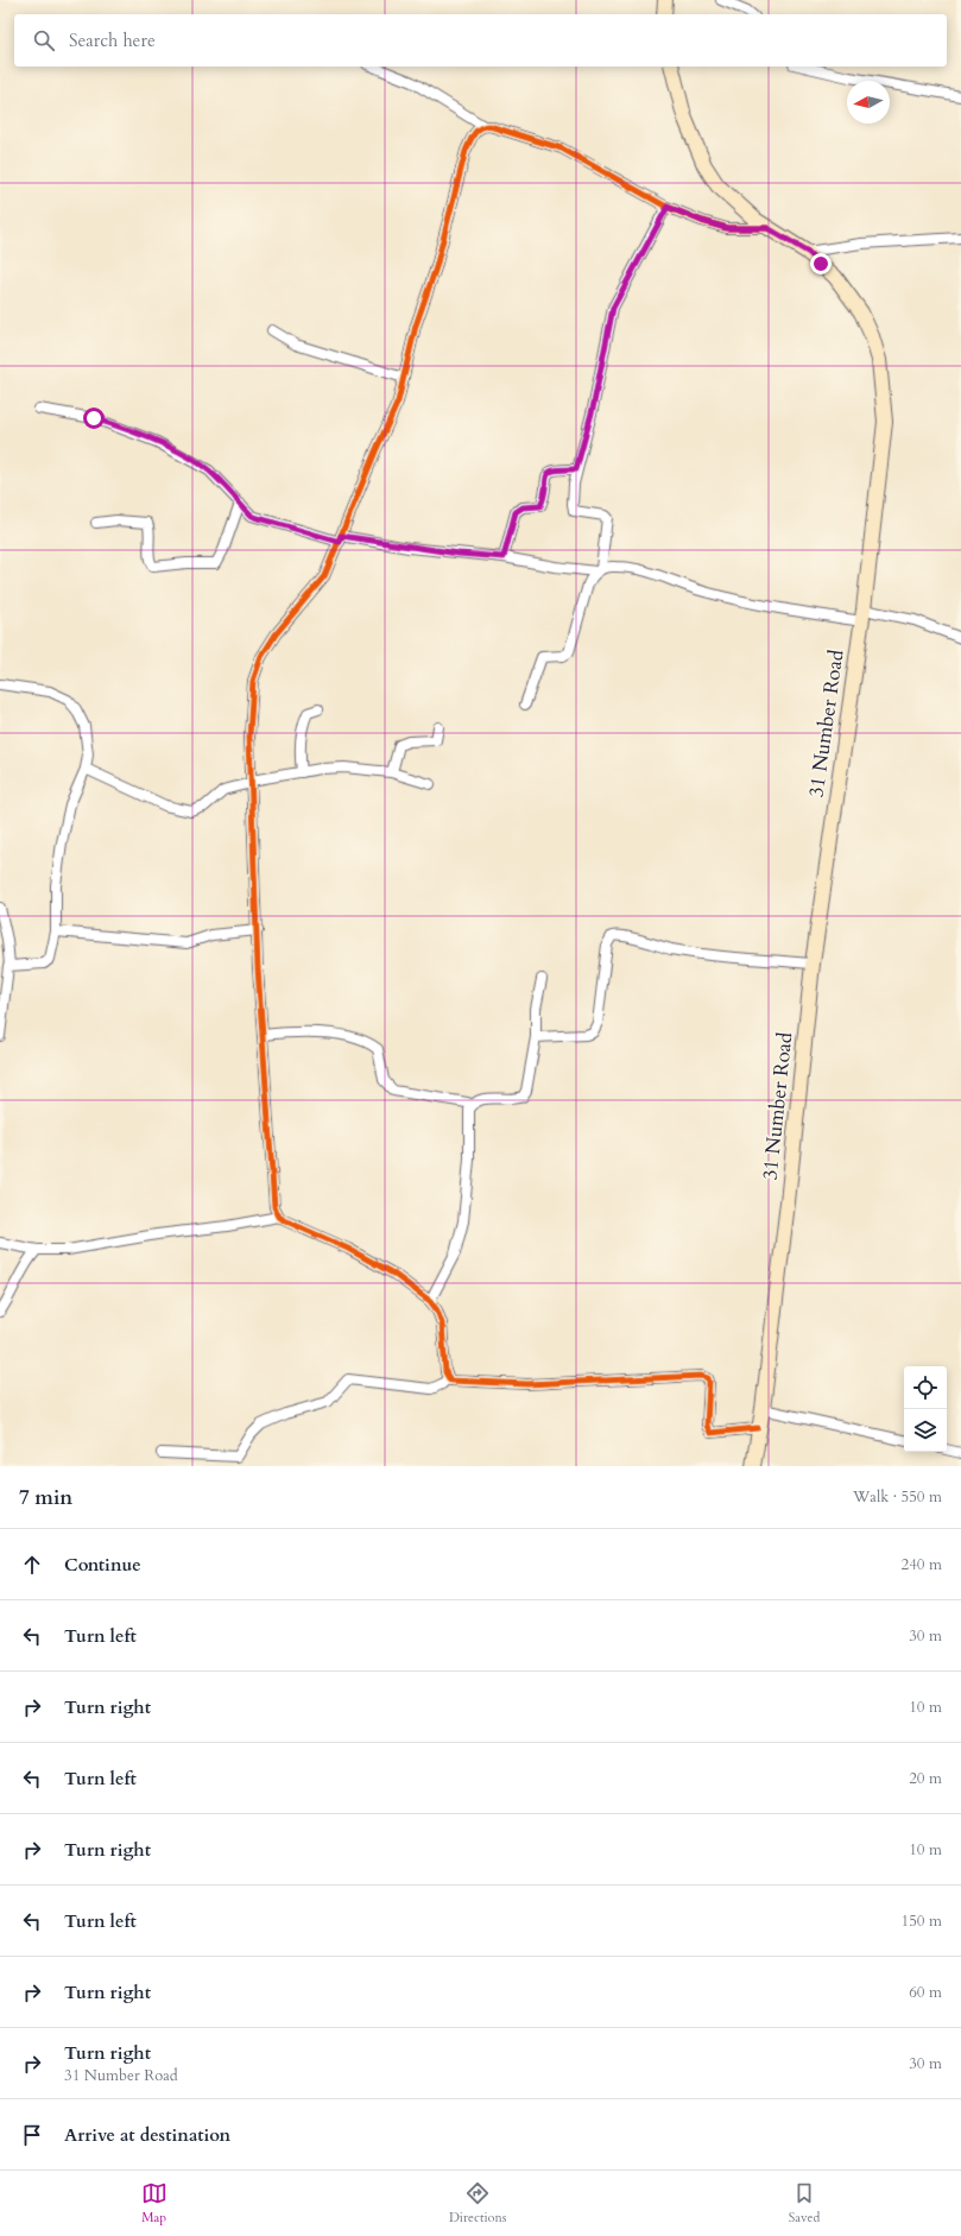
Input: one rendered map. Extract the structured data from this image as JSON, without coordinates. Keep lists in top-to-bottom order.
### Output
{
  "streets": {
    "main road": ["31 Number Road"]
  },
  "north": "left",
  "page": {
    "search": "Search here",
    "heading": ["7 min", "Walk · 550 m"],
    "list": [
      ["Continue", "240 m"],
      ["Turn left", "30 m"],
      ["Turn right", "10 m"],
      ["Turn left", "20 m"],
      ["Turn right", "10 m"],
      ["Turn left", "150 m"],
      ["Turn right", "60 m"],
      ["Turn right", "31 Number Road", "30 m"],
      "Arrive at destination"
    ],
    "nav": ["Map", "Directions", "Saved"]
  }
}
